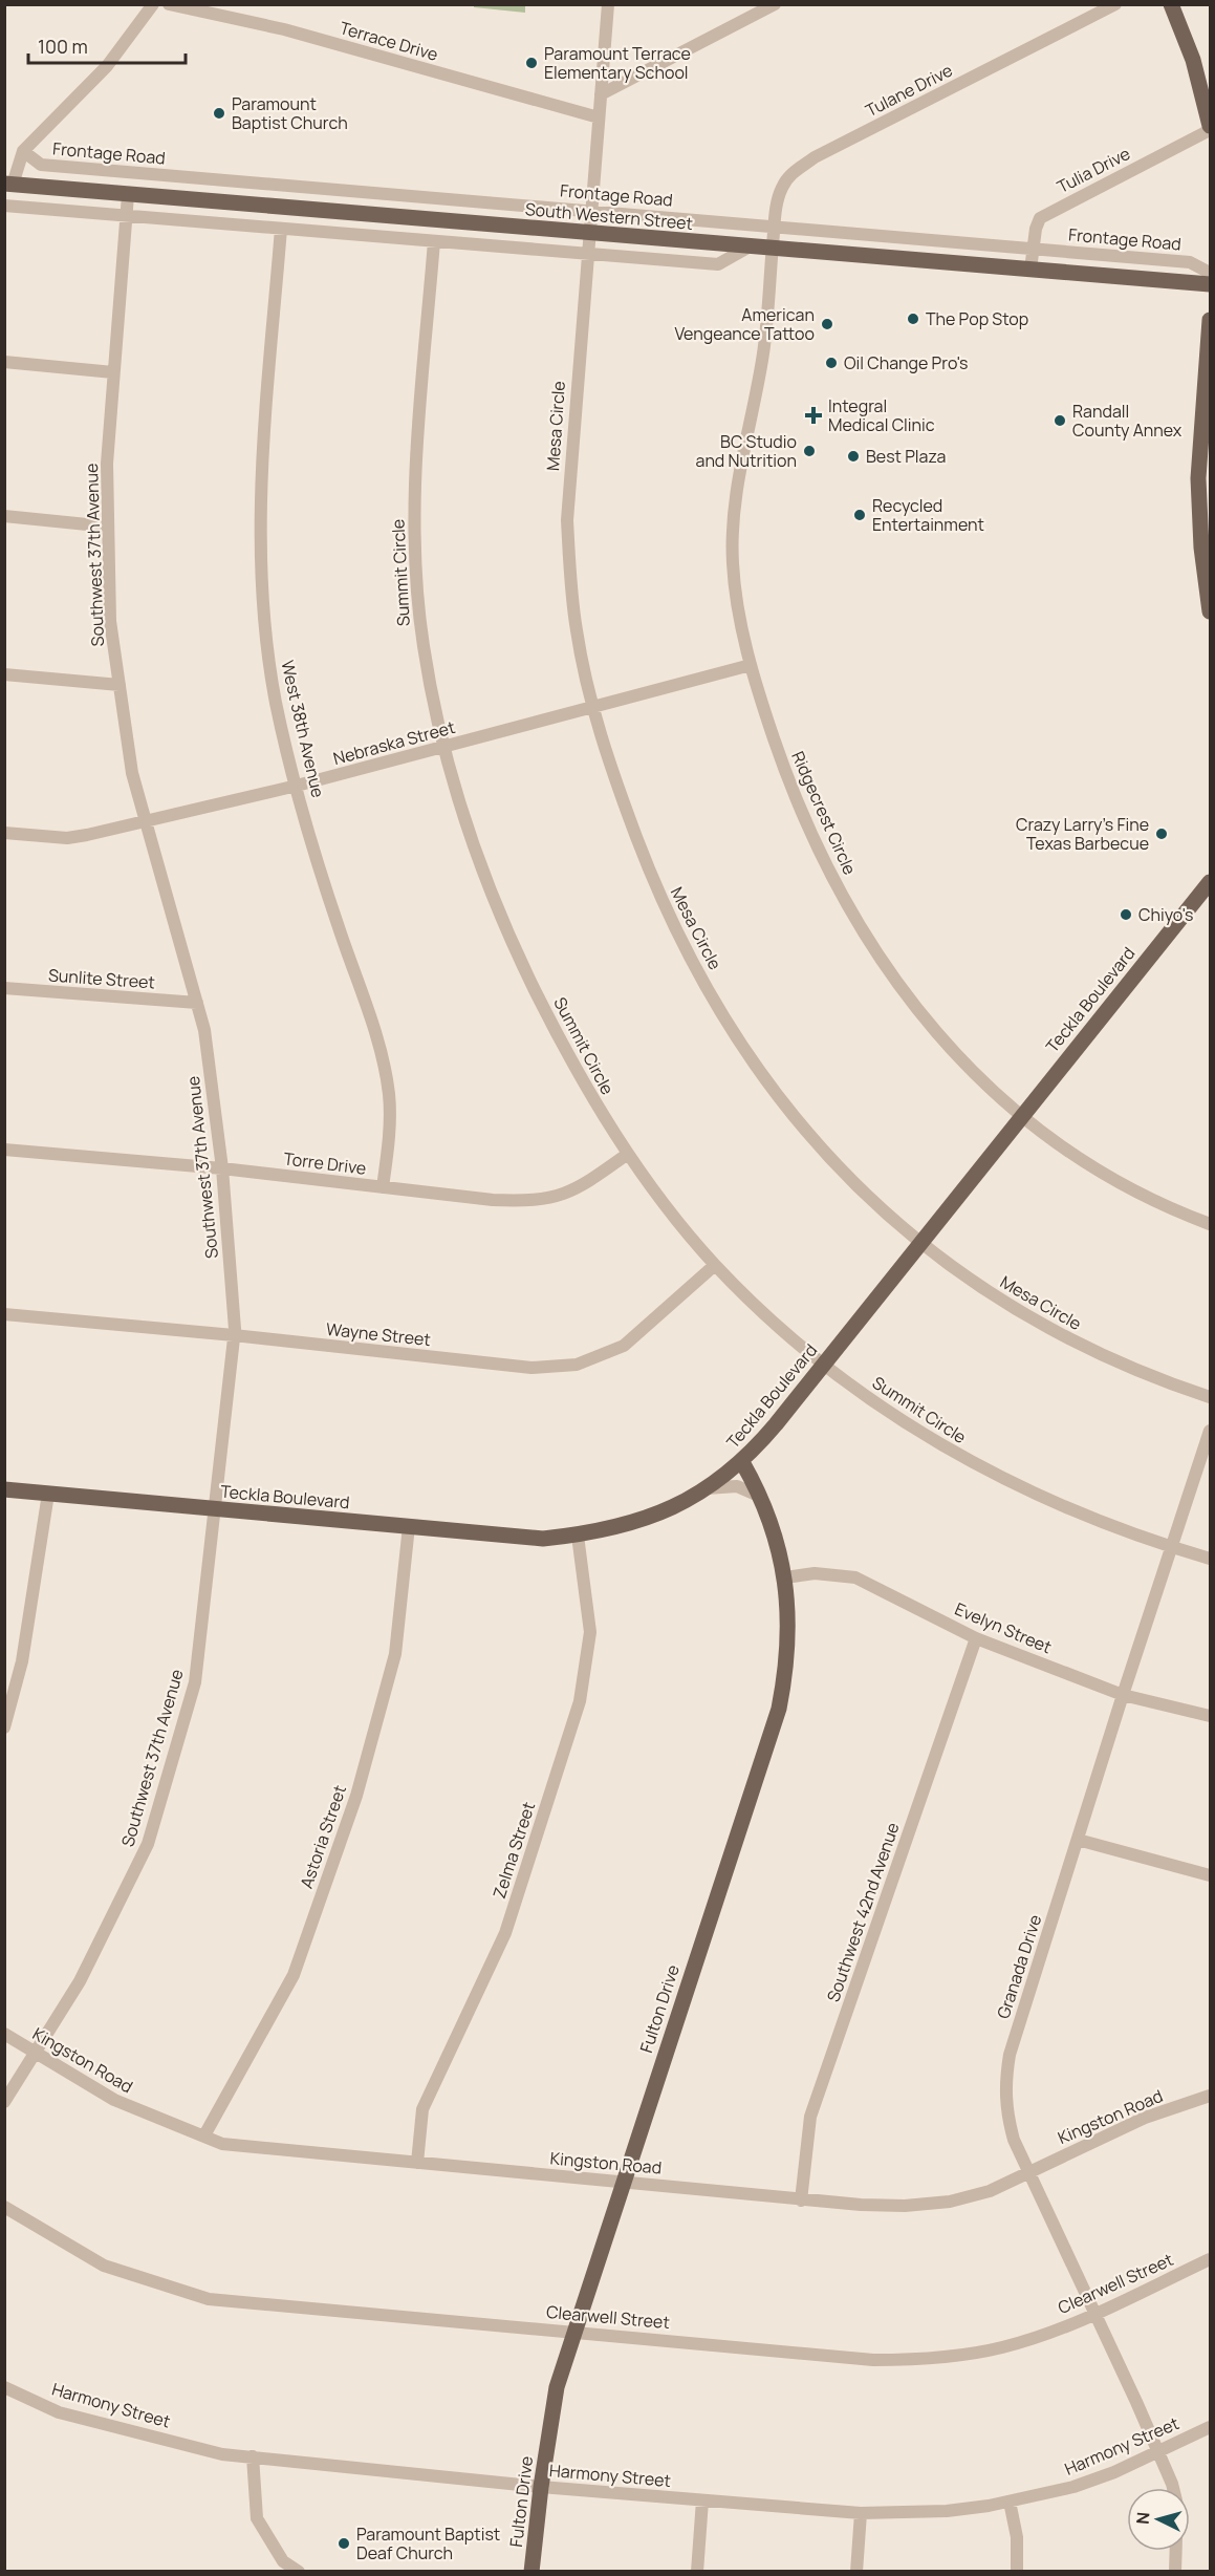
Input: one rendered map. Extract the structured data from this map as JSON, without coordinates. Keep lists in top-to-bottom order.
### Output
{
  "streets": {
    "main road": ["South Western Street", "Teckla Boulevard", "Fulton Drive"],
    "street": [
      "Terrace Drive",
      "Tulane Drive",
      "Frontage Road",
      "Tulia Drive",
      "Mesa Circle",
      "Southwest 37th Avenue",
      "Summit Circle",
      "West 38th Avenue",
      "Nebraska Street",
      "Ridgecrest Circle",
      "Sunlite Street",
      "Torre Drive",
      "Wayne Street",
      "Evelyn Street",
      "Astoria Street",
      "Zelma Street",
      "Southwest 42nd Avenue",
      "Granada Drive",
      "Kingston Road",
      "Clearwell Street",
      "Harmony Street"
    ]
  },
  "crossings": [
    ["Terrace Drive", "Mesa Circle"],
    ["Tulane Drive", "Frontage Road"],
    ["Tulane Drive", "South Western Street"],
    ["Tulane Drive", "Ridgecrest Circle"],
    ["Frontage Road", "Tulia Drive"],
    ["Frontage Road", "Mesa Circle"],
    ["Tulia Drive", "South Western Street"],
    ["South Western Street", "Mesa Circle"],
    ["South Western Street", "Southwest 37th Avenue"],
    ["South Western Street", "Ridgecrest Circle"],
    ["Mesa Circle", "Nebraska Street"],
    ["Mesa Circle", "Teckla Boulevard"],
    ["Southwest 37th Avenue", "Nebraska Street"],
    ["Southwest 37th Avenue", "Sunlite Street"],
    ["Southwest 37th Avenue", "Teckla Boulevard"],
    ["Southwest 37th Avenue", "Torre Drive"],
    ["Southwest 37th Avenue", "Wayne Street"],
    ["Southwest 37th Avenue", "Kingston Road"],
    ["Summit Circle", "Nebraska Street"],
    ["Summit Circle", "Teckla Boulevard"],
    ["Summit Circle", "Torre Drive"],
    ["Summit Circle", "Wayne Street"],
    ["Summit Circle", "Granada Drive"],
    ["West 38th Avenue", "Nebraska Street"],
    ["West 38th Avenue", "Torre Drive"],
    ["Nebraska Street", "Ridgecrest Circle"],
    ["Ridgecrest Circle", "Teckla Boulevard"],
    ["Teckla Boulevard", "Astoria Street"],
    ["Teckla Boulevard", "Zelma Street"],
    ["Teckla Boulevard", "Fulton Drive"],
    ["Evelyn Street", "Southwest 42nd Avenue"],
    ["Evelyn Street", "Granada Drive"],
    ["Evelyn Street", "Fulton Drive"],
    ["Astoria Street", "Kingston Road"],
    ["Zelma Street", "Kingston Road"],
    ["Southwest 42nd Avenue", "Kingston Road"],
    ["Granada Drive", "Kingston Road"],
    ["Granada Drive", "Clearwell Street"],
    ["Granada Drive", "Harmony Street"],
    ["Fulton Drive", "Kingston Road"],
    ["Fulton Drive", "Clearwell Street"],
    ["Fulton Drive", "Harmony Street"]
  ],
  "places": {
    "other": [
      "Paramount Terrace Elementary School",
      "Paramount Baptist Church",
      "The Pop Stop",
      "American Vengeance Tattoo",
      "Oil Change Pro's",
      "Randall County Annex",
      "BC Studio and Nutrition",
      "Best Plaza",
      "Recycled Entertainment",
      "Crazy Larry's Fine Texas Barbecue",
      "Chiyo's",
      "Paramount Baptist Deaf Church"
    ],
    "health": ["Integral Medical Clinic"]
  },
  "scale_bar": "100 m",
  "north": "left"
}
